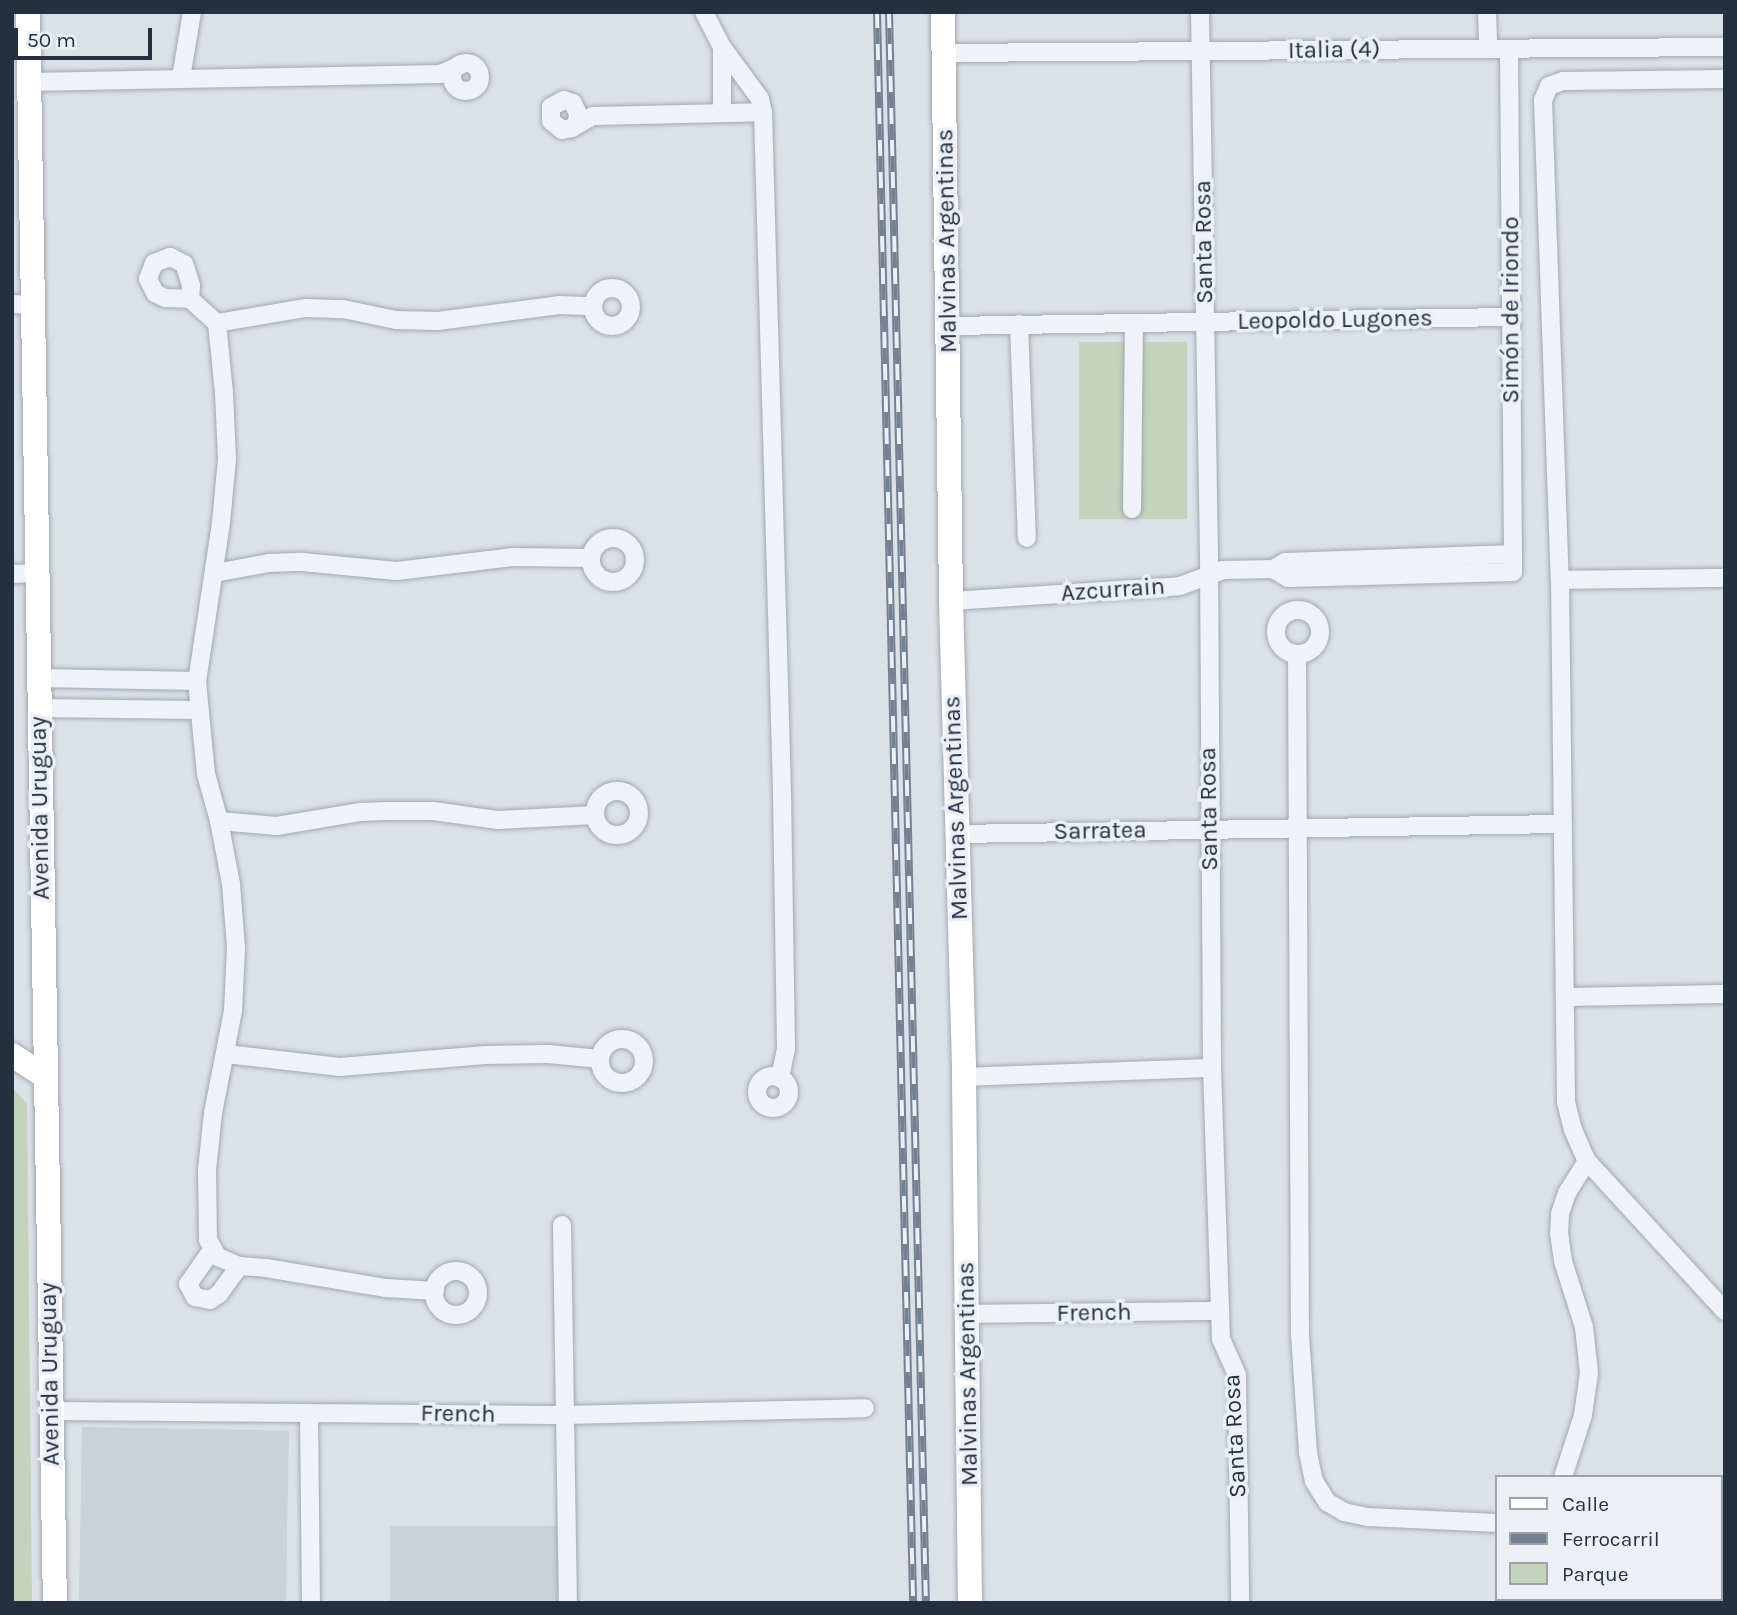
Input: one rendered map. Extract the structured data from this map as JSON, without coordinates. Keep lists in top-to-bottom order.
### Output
{
  "streets": {
    "main road": ["Malvinas Argentinas", "Avenida Uruguay"],
    "street": [
      "Italia (4)",
      "Santa Rosa",
      "Simón de Iriondo",
      "Leopoldo Lugones",
      "Azcurrain",
      "Sarratea",
      "French"
    ]
  },
  "crossings": [
    ["Italia (4)", "Malvinas Argentinas"],
    ["Italia (4)", "Santa Rosa"],
    ["Italia (4)", "Simón de Iriondo"],
    ["Malvinas Argentinas", "Leopoldo Lugones"],
    ["Malvinas Argentinas", "Azcurrain"],
    ["Malvinas Argentinas", "Sarratea"],
    ["Malvinas Argentinas", "French"],
    ["Santa Rosa", "Leopoldo Lugones"],
    ["Santa Rosa", "Azcurrain"],
    ["Santa Rosa", "Sarratea"],
    ["Santa Rosa", "French"],
    ["Simón de Iriondo", "Leopoldo Lugones"],
    ["Simón de Iriondo", "Azcurrain"],
    ["Avenida Uruguay", "French"]
  ],
  "legend": ["Calle", "Ferrocarril", "Parque"],
  "scale_bar": "50 m"
}
